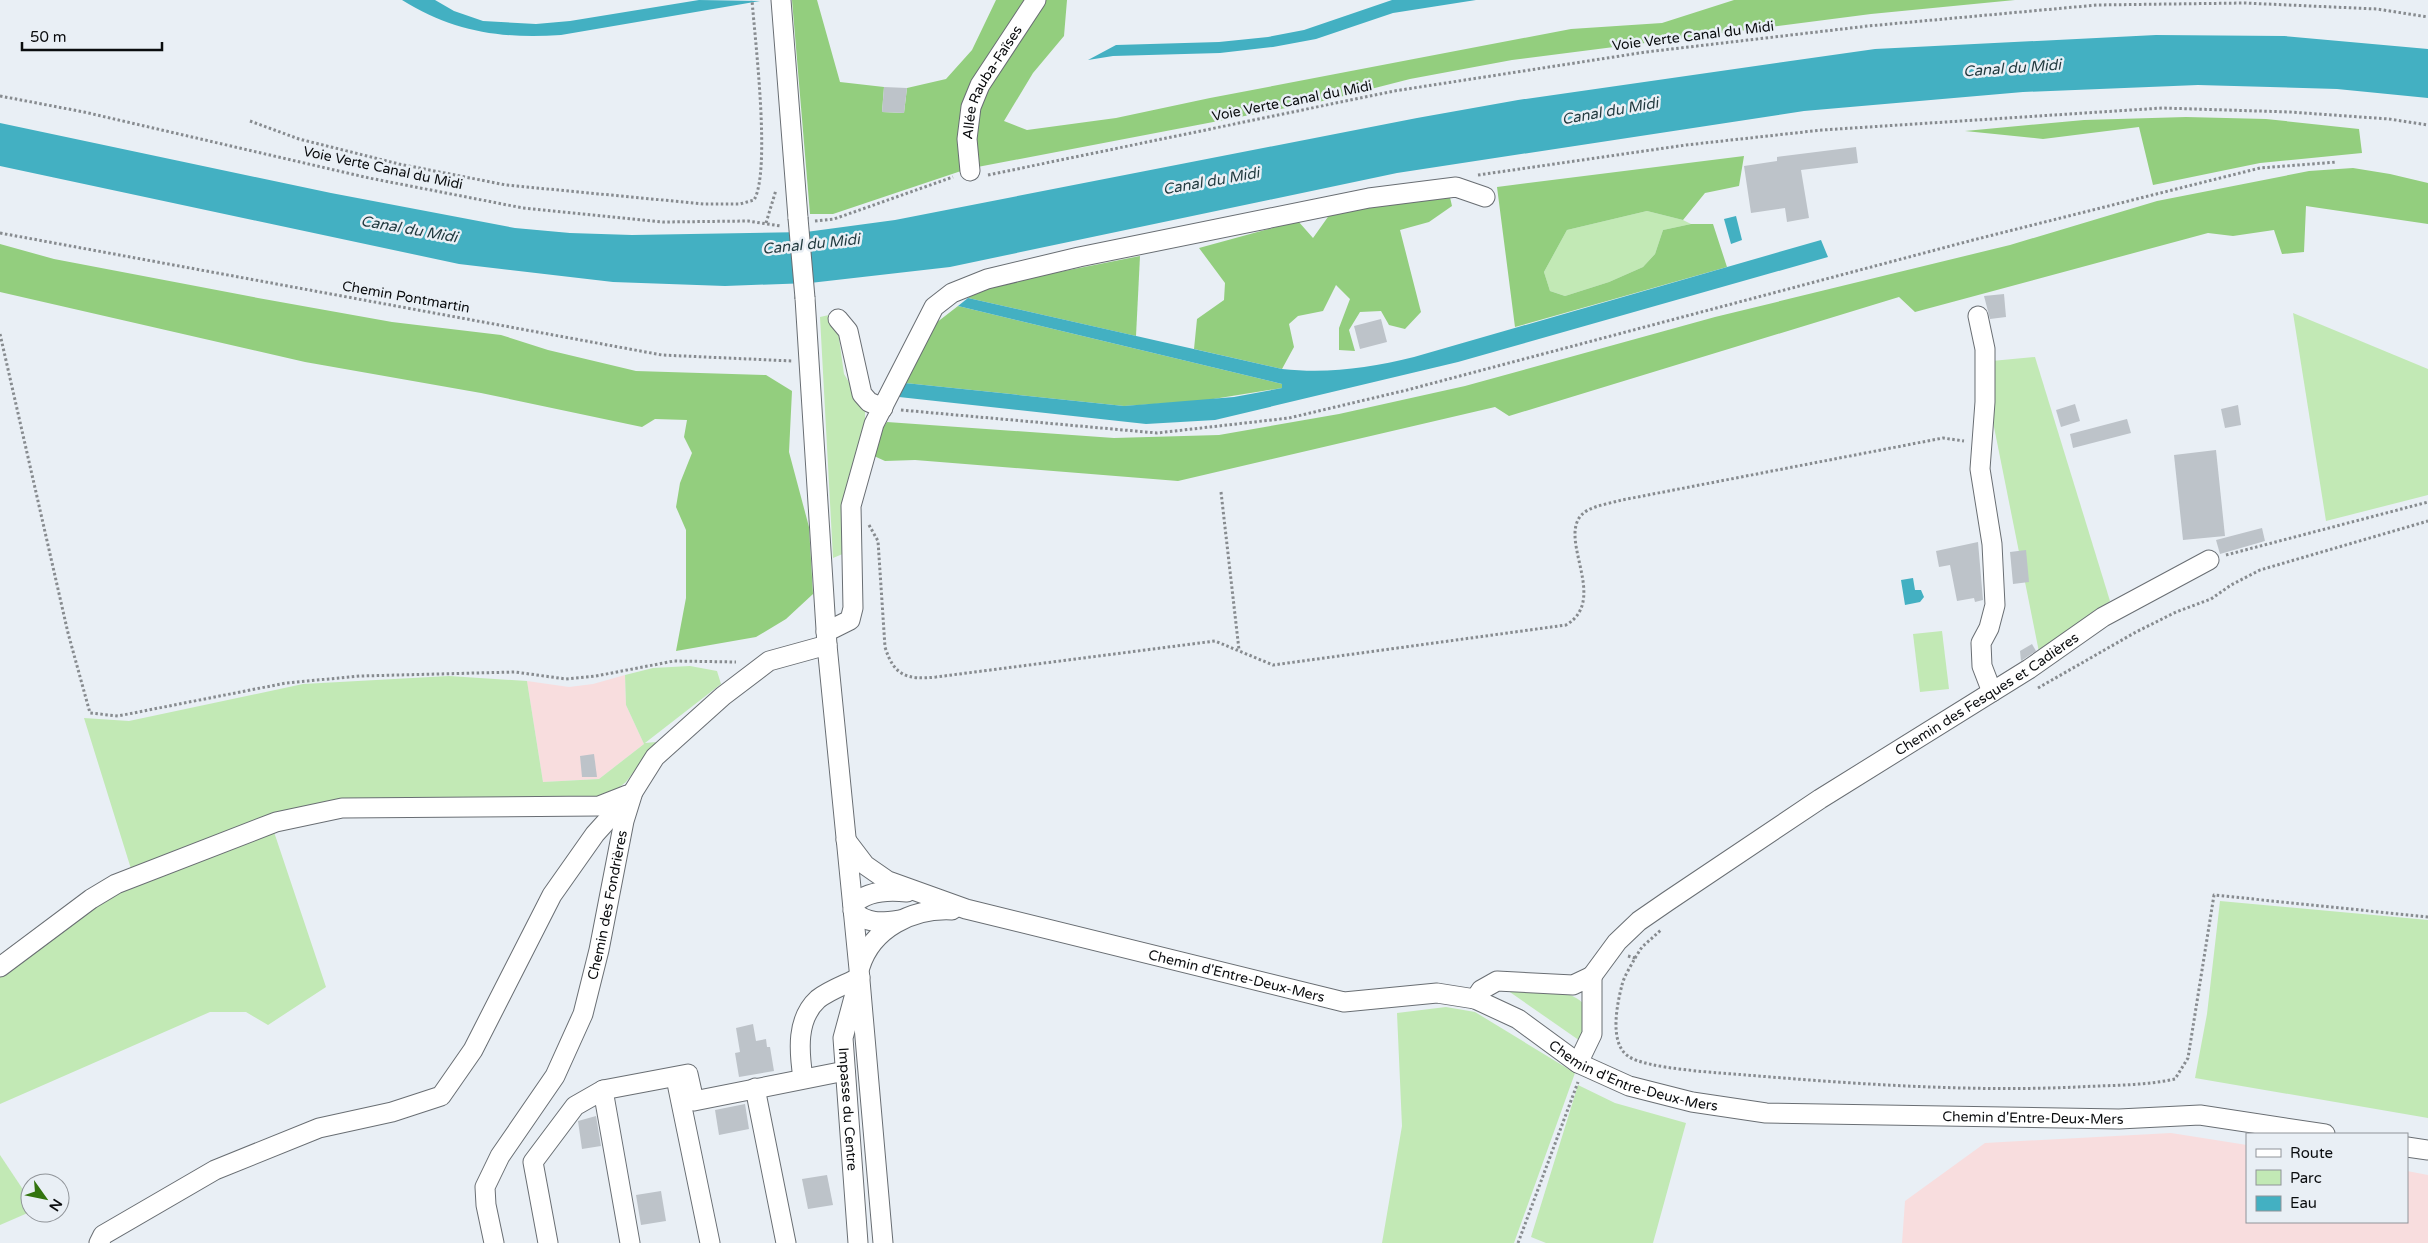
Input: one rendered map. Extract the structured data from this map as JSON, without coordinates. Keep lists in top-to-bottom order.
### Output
{
  "streets": {
    "street": [
      "Allée Rauba-Faïses",
      "Chemin des Fesques et Cadières",
      "Chemin des Fondrières",
      "Chemin d'Entre-Deux-Mers",
      "Impasse du Centre"
    ],
    "path": ["Voie Verte Canal du Midi", "Chemin Pontmartin"]
  },
  "crossings": [
    ["Voie Verte Canal du Midi", "Allée Rauba-Faïses"],
    ["Chemin d'Entre-Deux-Mers", "Impasse du Centre"]
  ],
  "water": ["Canal du Midi"],
  "legend": ["Route", "Parc", "Eau"],
  "scale_bar": "50 m",
  "north": "bottom right"
}
